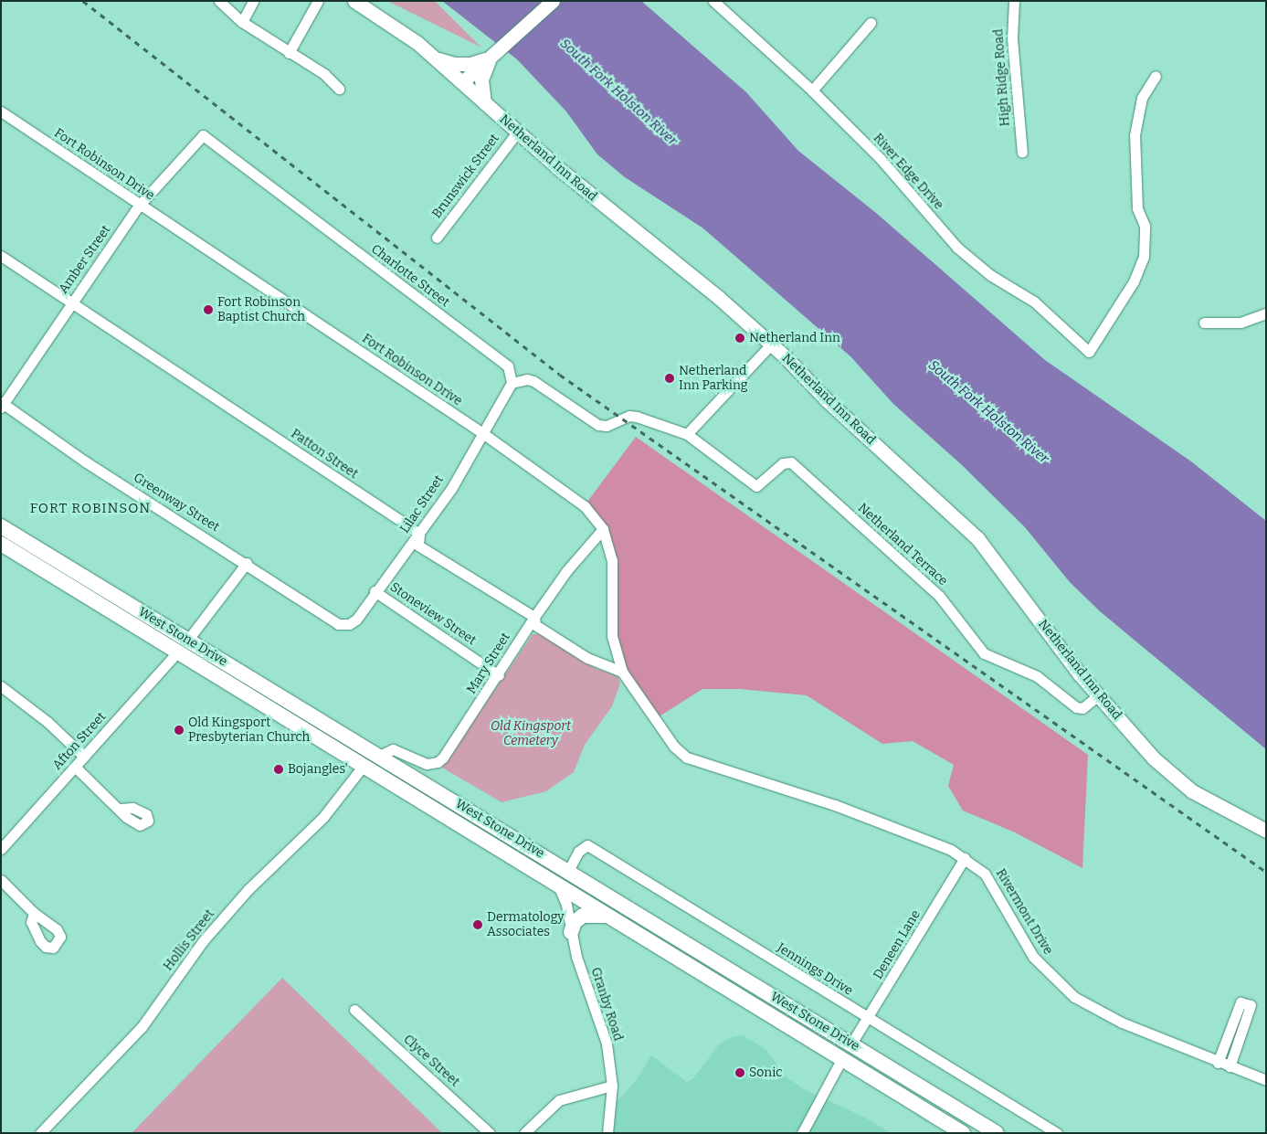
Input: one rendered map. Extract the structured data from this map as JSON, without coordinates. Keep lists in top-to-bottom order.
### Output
{
  "streets": {
    "highway": ["West Stone Drive"],
    "main road": ["Netherland Inn Road"],
    "street": [
      "High Ridge Road",
      "Fort Robinson Drive",
      "River Edge Drive",
      "Brunswick Street",
      "Amber Street",
      "Charlotte Street",
      "Patton Street",
      "Greenway Street",
      "Lilac Street",
      "Netherland Terrace",
      "Stoneview Street",
      "Mary Street",
      "Afton Street",
      "Rivermont Drive",
      "Hollis Street",
      "Deneen Lane",
      "Jennings Drive",
      "Granby Road",
      "Clyce Street"
    ]
  },
  "crossings": [
    ["Netherland Inn Road", "Brunswick Street"],
    ["Netherland Inn Road", "Netherland Terrace"],
    ["Fort Robinson Drive", "Amber Street"],
    ["Fort Robinson Drive", "Lilac Street"],
    ["Fort Robinson Drive", "Mary Street"],
    ["Fort Robinson Drive", "Rivermont Drive"],
    ["Amber Street", "Charlotte Street"],
    ["Amber Street", "Patton Street"],
    ["Amber Street", "Greenway Street"],
    ["Charlotte Street", "Lilac Street"],
    ["Patton Street", "Lilac Street"],
    ["Greenway Street", "Lilac Street"],
    ["Lilac Street", "Stoneview Street"],
    ["Stoneview Street", "Mary Street"],
    ["West Stone Drive", "Mary Street"],
    ["West Stone Drive", "Afton Street"],
    ["West Stone Drive", "Hollis Street"],
    ["West Stone Drive", "Deneen Lane"],
    ["West Stone Drive", "Jennings Drive"],
    ["West Stone Drive", "Granby Road"],
    ["Rivermont Drive", "Deneen Lane"],
    ["Deneen Lane", "Jennings Drive"]
  ],
  "districts": ["FORT ROBINSON"],
  "water": ["South Fork Holston River"],
  "parks": ["Old Kingsport Cemetery"],
  "places": [
    "Fort Robinson Baptist Church",
    "Netherland Inn",
    "Netherland Inn Parking",
    "Old Kingsport Presbyterian Church",
    "Bojangles'",
    "Dermatology Associates",
    "Sonic"
  ]
}
